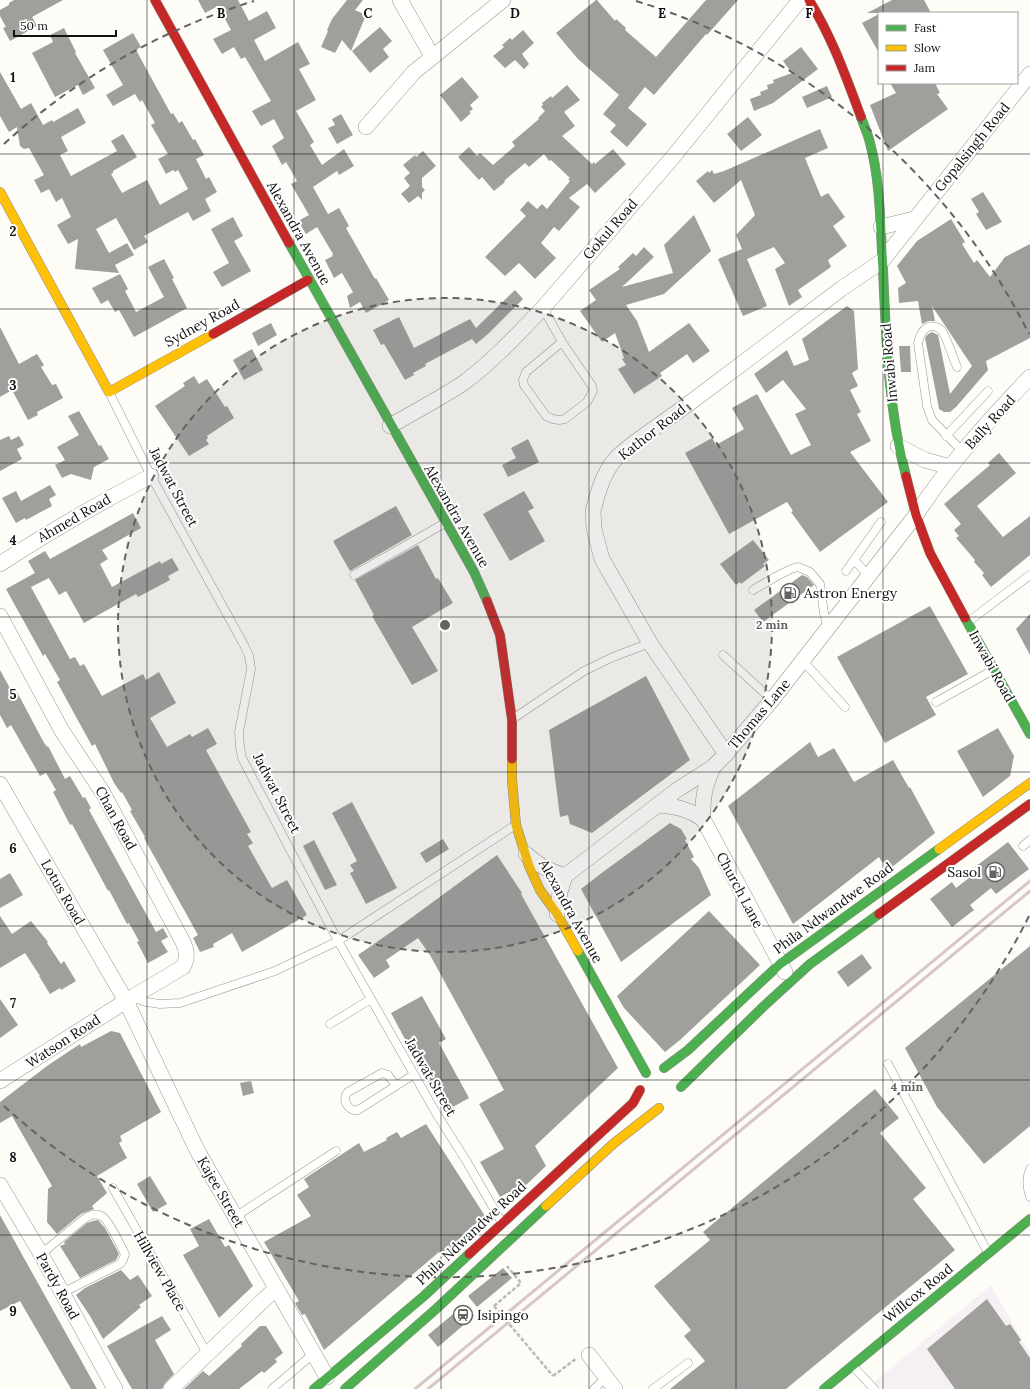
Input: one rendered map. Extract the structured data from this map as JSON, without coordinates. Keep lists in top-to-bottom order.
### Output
{
  "streets": {
    "street": [
      "Gopalsingh Road",
      "Gokul Road",
      "Alexandra Avenue",
      "Sydney Road",
      "Inwabi Road",
      "Bally Road",
      "Kathor Road",
      "Jadwat Street",
      "Ahmed Road",
      "Thomas Lane",
      "Chan Road",
      "Church Lane",
      "Lotus Road",
      "Phila Ndwandwe Road",
      "Watson Road",
      "Kajee Street",
      "Pardy Road",
      "Willcox Road"
    ],
    "lane": ["Hillview Place"]
  },
  "crossings": [
    ["Gopalsingh Road", "Inwabi Road"],
    ["Gopalsingh Road", "Kathor Road"],
    ["Gokul Road", "Alexandra Avenue"],
    ["Alexandra Avenue", "Sydney Road"],
    ["Alexandra Avenue", "Phila Ndwandwe Road"],
    ["Sydney Road", "Jadwat Street"],
    ["Inwabi Road", "Bally Road"],
    ["Inwabi Road", "Kathor Road"],
    ["Inwabi Road", "Thomas Lane"],
    ["Bally Road", "Thomas Lane"],
    ["Kathor Road", "Thomas Lane"],
    ["Jadwat Street", "Ahmed Road"],
    ["Jadwat Street", "Phila Ndwandwe Road"],
    ["Thomas Lane", "Church Lane"],
    ["Chan Road", "Lotus Road"],
    ["Chan Road", "Watson Road"],
    ["Chan Road", "Kajee Street"],
    ["Church Lane", "Phila Ndwandwe Road"],
    ["Lotus Road", "Watson Road"],
    ["Lotus Road", "Kajee Street"],
    ["Phila Ndwandwe Road", "Kajee Street"],
    ["Watson Road", "Kajee Street"]
  ],
  "places": {
    "fuel station": ["Astron Energy", "Sasol"],
    "station": ["Isipingo"]
  },
  "legend": ["Fast", "Slow", "Jam"],
  "scale_bar": "50 m",
  "grid": {
    "columns": [
      "B",
      "C",
      "D",
      "E",
      "F"
    ],
    "rows": [
      "1",
      "2",
      "3",
      "4",
      "5",
      "6",
      "7",
      "8",
      "9"
    ]
  },
  "rings": ["2 min", "4 min"]
}
